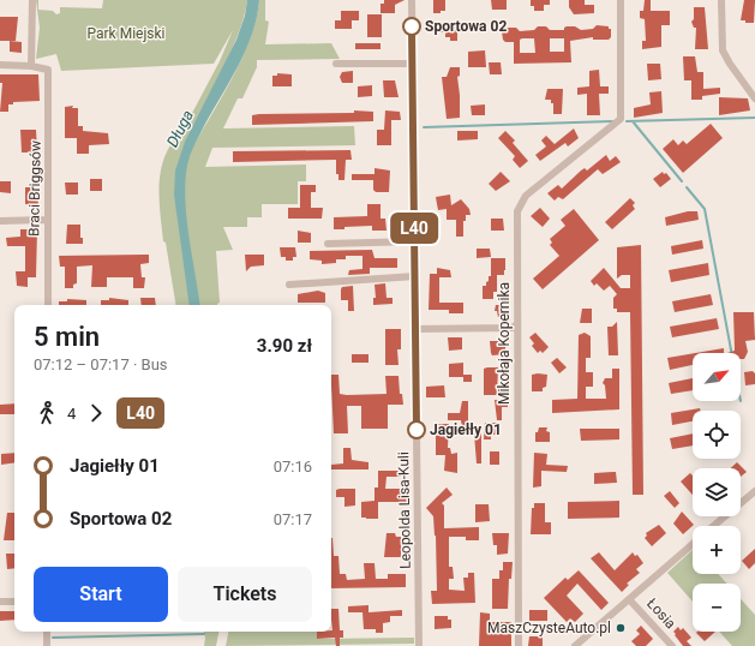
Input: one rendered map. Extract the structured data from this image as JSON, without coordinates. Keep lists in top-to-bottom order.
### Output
{
  "streets": {
    "street": [
      "Braci Briggsów",
      "Mikołaja Kopernika",
      "Leopolda Lisa-Kuli",
      "Łosia"
    ]
  },
  "water": ["Długa"],
  "parks": ["Park Miejski"],
  "places": ["Sportowa 02", "Jagiełły 01", "MaszCzysteAuto.pl"],
  "lines": ["bus line L40"],
  "north": "top right",
  "page": {
    "on_map": "L40",
    "heading": ["5 min", "07:12 – 07:17 · Bus", "3.90 zł"],
    "map_buttons": ["+", "−"],
    "legs": ["4", "L40"],
    "list": [
      {
        "name": "Jagiełły 01",
        "value": "07:16"
      },
      {
        "name": "Sportowa 02",
        "value": "07:17"
      }
    ],
    "buttons": ["Start", "Tickets"]
  }
}
